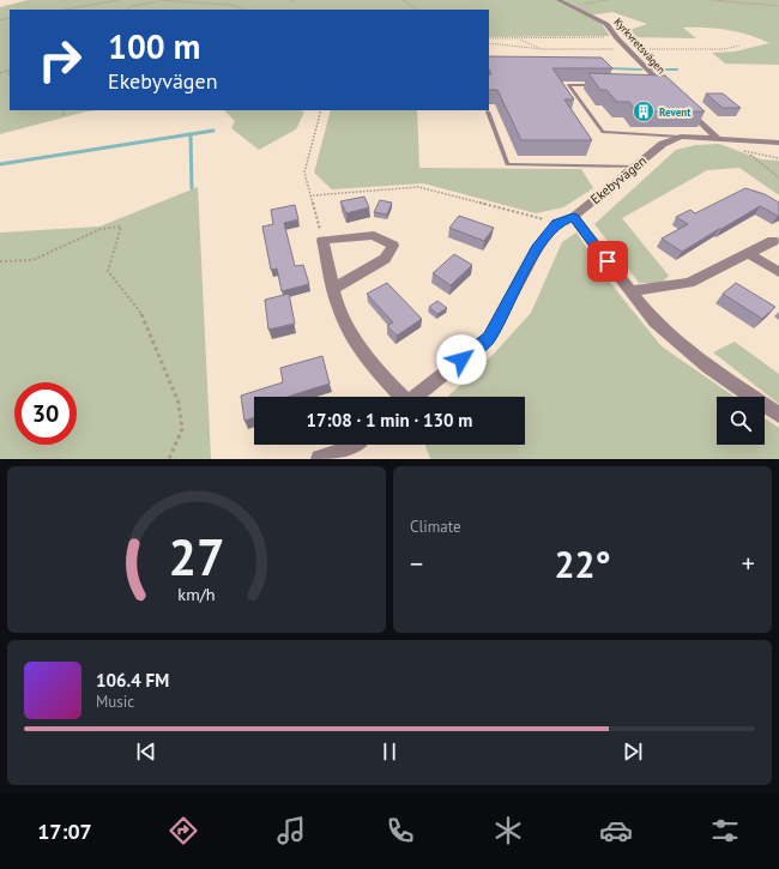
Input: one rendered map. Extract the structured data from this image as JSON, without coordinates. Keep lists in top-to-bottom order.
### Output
{
  "streets": {
    "street": ["Kyrkvretsvägen", "Ekebyvägen"]
  },
  "places": {
    "building": ["Revent"]
  },
  "page": {
    "turn": ["100 m", "Ekebyvägen"],
    "limit": "30",
    "trip": "17:08 · 1 min · 130 m",
    "tile": "Climate",
    "heat": ["−", "22°", "+"],
    "song": ["106.4 FM", "Music"],
    "tabs": "17:07",
    "gauge": ["27", "km/h"]
  }
}
